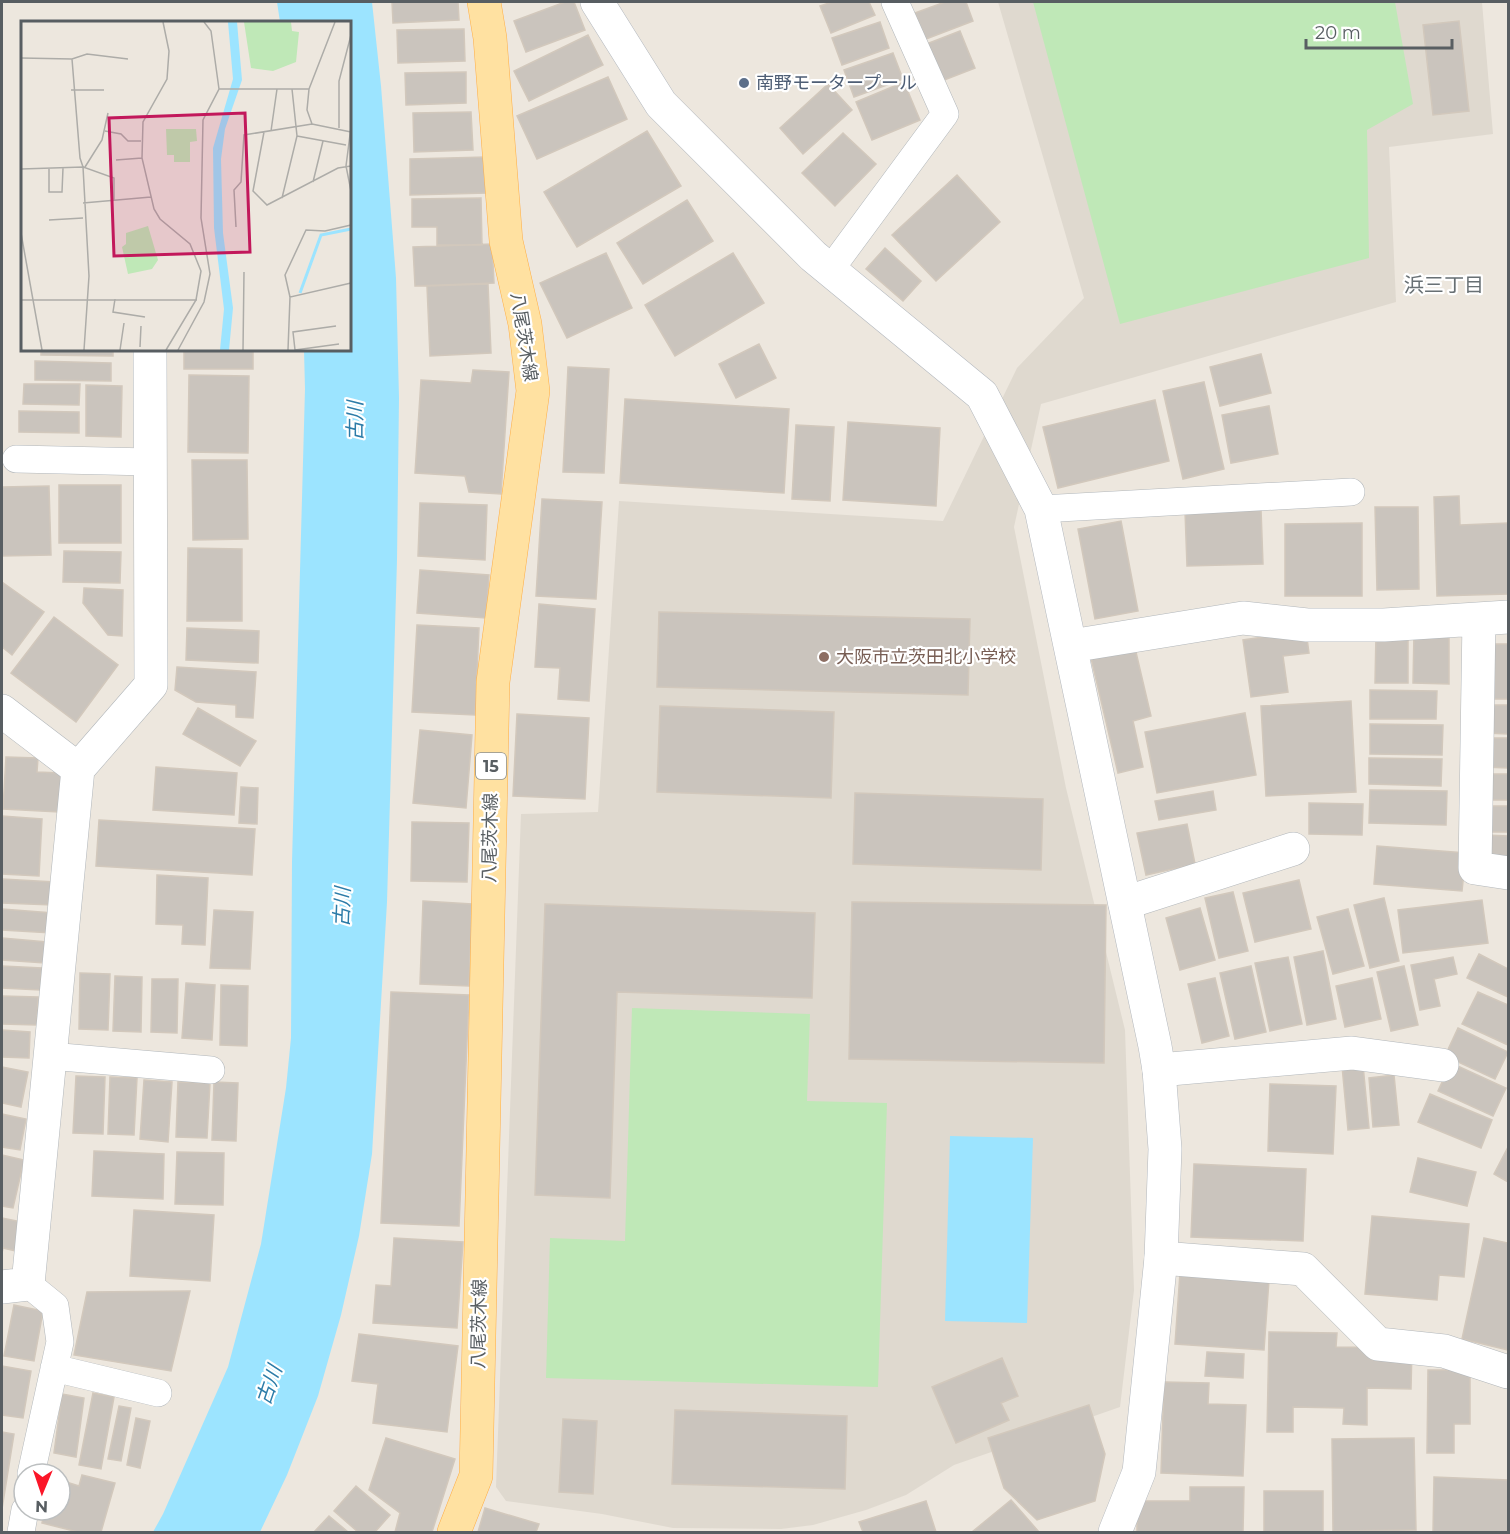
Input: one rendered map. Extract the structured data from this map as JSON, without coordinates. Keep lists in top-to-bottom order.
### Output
{
  "streets": {
    "main road": ["八尾茨木線", "15"]
  },
  "districts": ["浜三丁目"],
  "water": ["古川"],
  "places": ["南野モータープール", "大阪市立茨田北小学校"],
  "scale_bar": "20 m",
  "north": "bottom"
}
